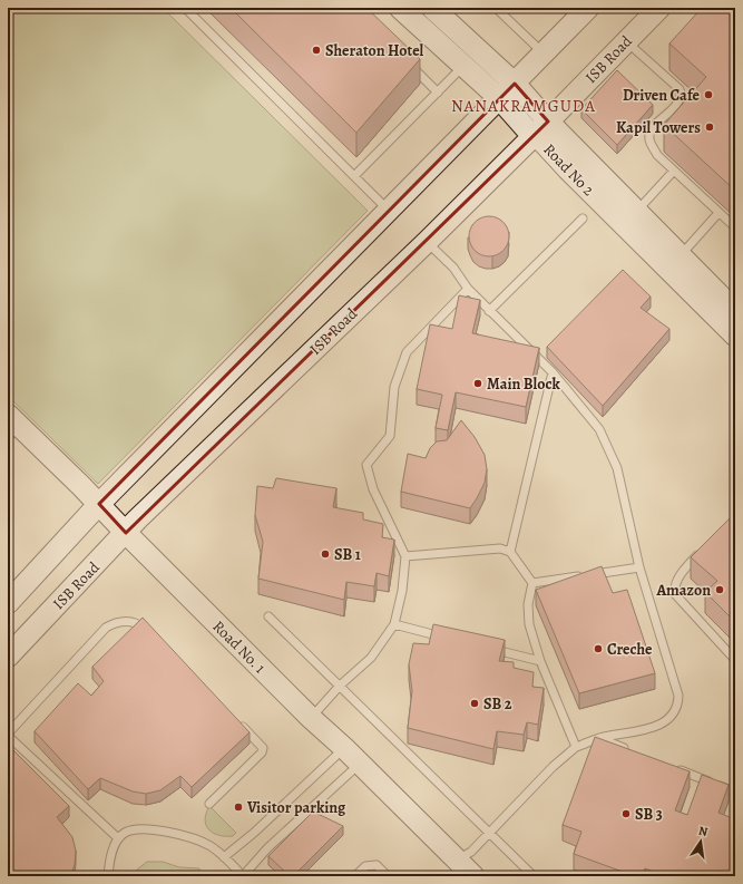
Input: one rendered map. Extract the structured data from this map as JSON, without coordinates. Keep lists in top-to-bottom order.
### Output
{
  "streets": {
    "main road": ["ISB Road", "Road No 2", "Road No. 1"]
  },
  "crossings": [
    ["ISB Road", "Road No 2"],
    ["ISB Road", "Road No. 1"]
  ],
  "districts": ["NANAKRAMGUDA"],
  "places": [
    "Sheraton Hotel",
    "Driven Cafe",
    "Kapil Towers",
    "Main Block",
    "SB 1",
    "Amazon",
    "Creche",
    "SB 2",
    "Visitor parking",
    "SB 3"
  ],
  "north": "top"
}
